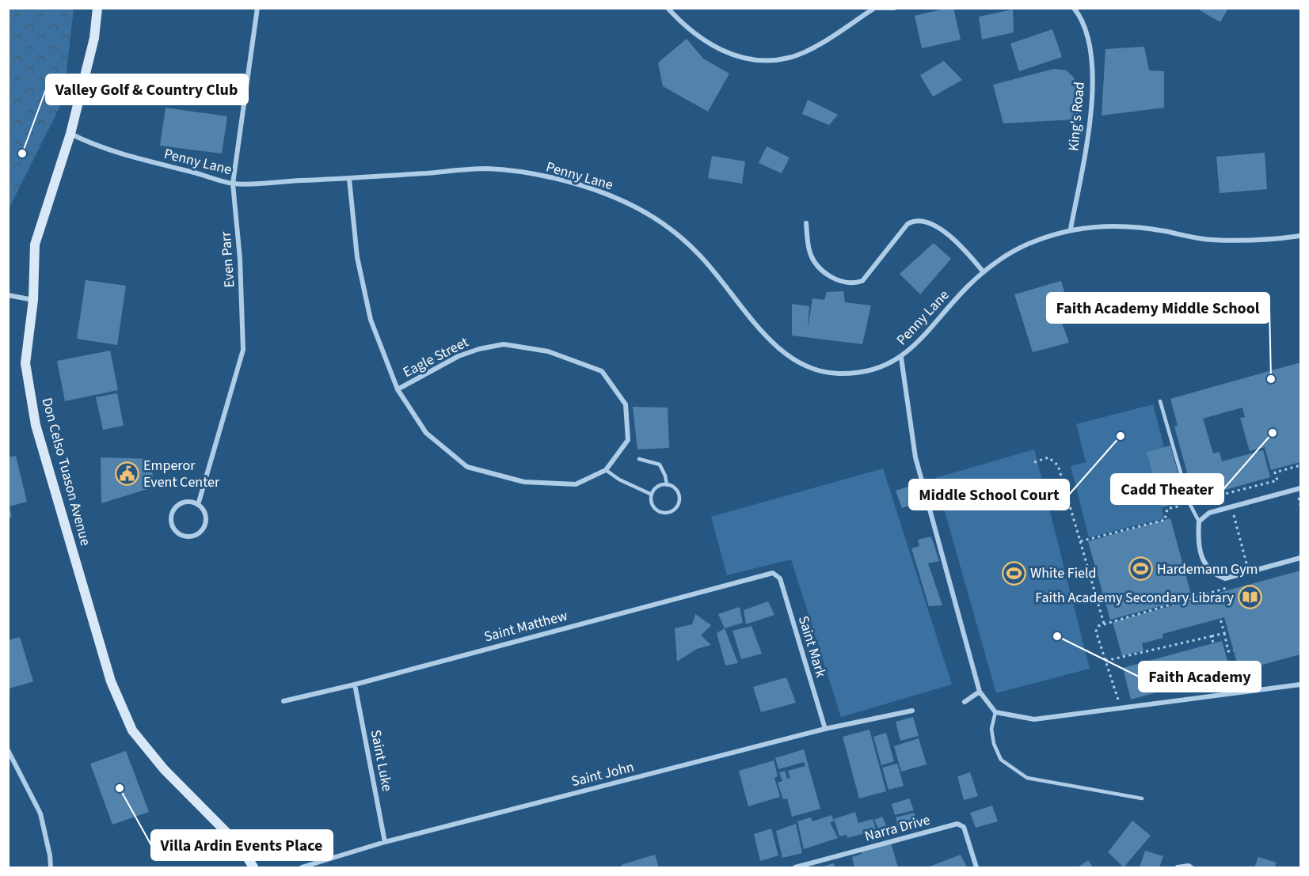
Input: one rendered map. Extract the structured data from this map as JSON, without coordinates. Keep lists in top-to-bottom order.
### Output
{
  "streets": {
    "street": [
      "King's Road",
      "Penny Lane",
      "Even Parr",
      "Eagle Street",
      "Don Celso Tuason Avenue",
      "Saint Matthew",
      "Saint Mark",
      "Saint Luke",
      "Saint John",
      "Narra Drive"
    ]
  },
  "crossings": [
    ["King's Road", "Penny Lane"],
    ["Penny Lane", "Even Parr"],
    ["Penny Lane", "Eagle Street"],
    ["Penny Lane", "Don Celso Tuason Avenue"],
    ["Saint Matthew", "Saint Mark"],
    ["Saint Matthew", "Saint Luke"],
    ["Saint Mark", "Saint John"],
    ["Saint Luke", "Saint John"]
  ],
  "places": {
    "other": [
      "Valley Golf & Country Club",
      "Faith Academy Middle School",
      "Cadd Theater",
      "Middle School Court",
      "Faith Academy",
      "Villa Ardin Events Place"
    ],
    "public building": ["Emperor Event Center"],
    "sports": ["Hardemann Gym", "White Field"],
    "library": ["Faith Academy Secondary Library"]
  }
}
